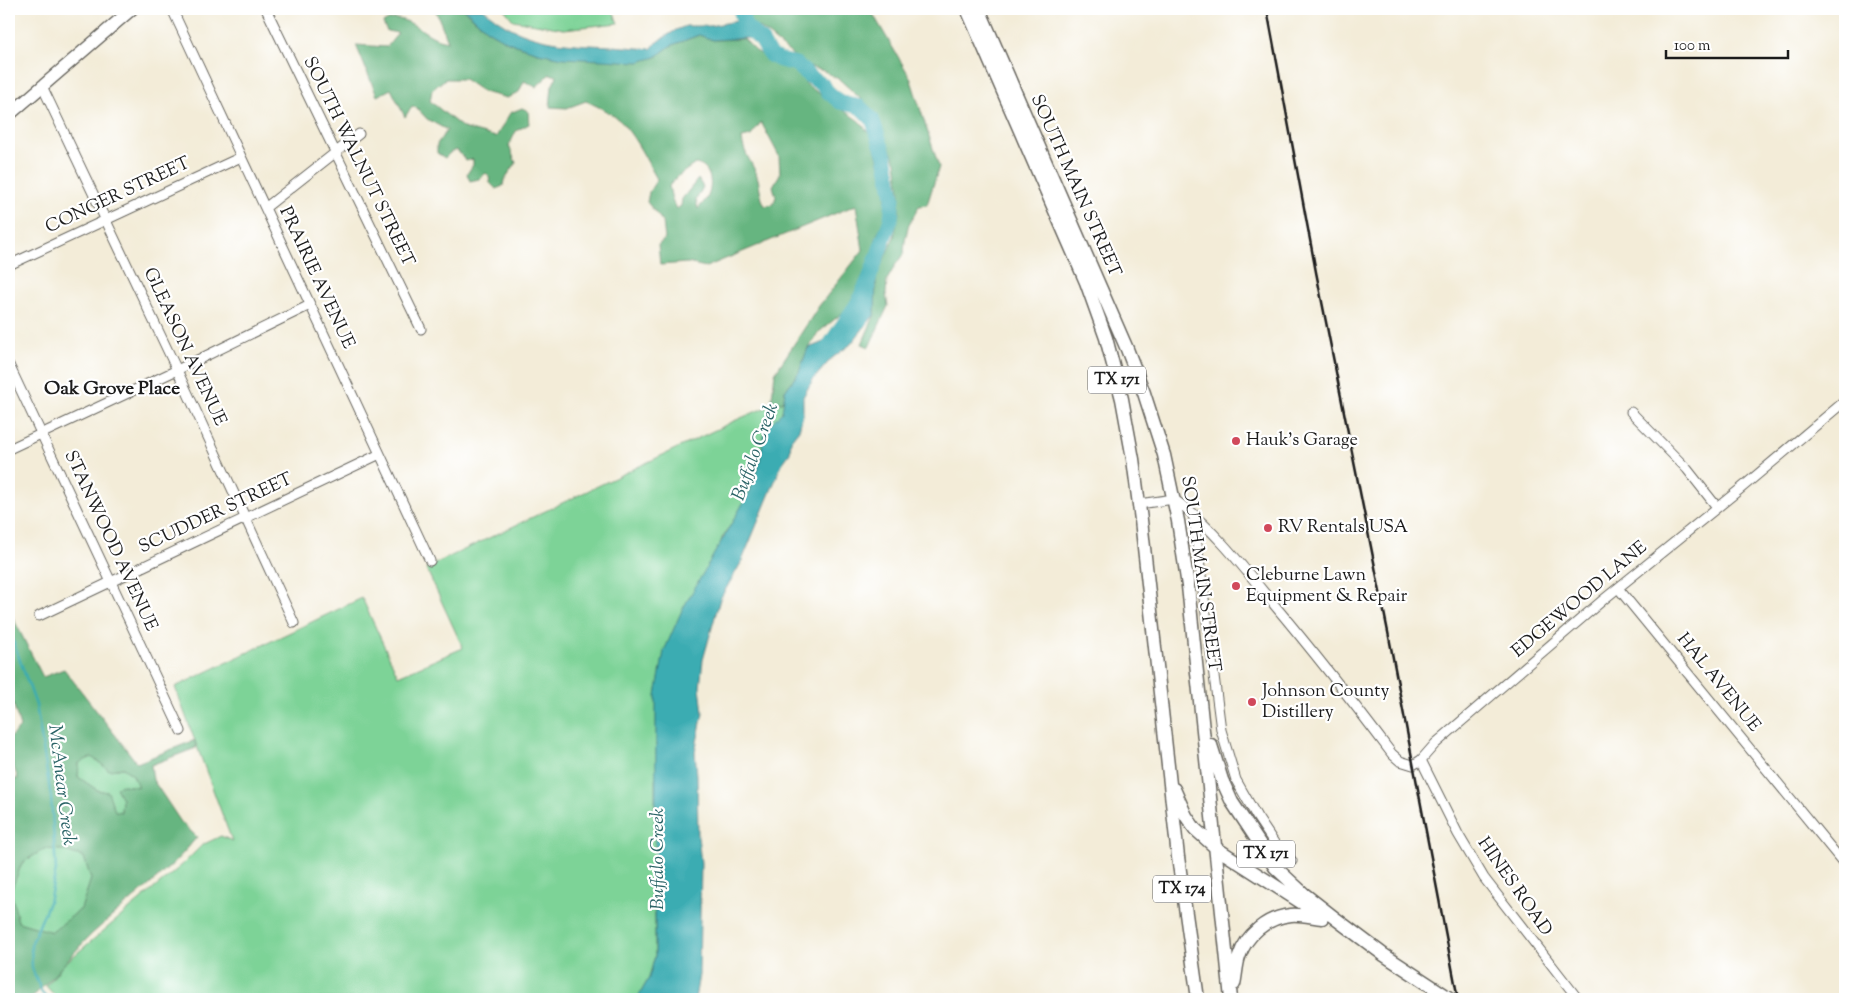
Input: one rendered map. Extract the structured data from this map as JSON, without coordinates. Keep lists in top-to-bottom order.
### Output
{
  "streets": {
    "main road": ["SOUTH MAIN STREET", "TX 171", "TX 174"],
    "street": [
      "SOUTH WALNUT STREET",
      "CONGER STREET",
      "PRAIRIE AVENUE",
      "GLEASON AVENUE",
      "SCUDDER STREET",
      "STANWOOD AVENUE",
      "EDGEWOOD LANE",
      "HAL AVENUE",
      "HINES ROAD"
    ]
  },
  "crossings": [
    ["SOUTH MAIN STREET", "TX 171"],
    ["CONGER STREET", "PRAIRIE AVENUE"],
    ["CONGER STREET", "GLEASON AVENUE"],
    ["PRAIRIE AVENUE", "SCUDDER STREET"],
    ["GLEASON AVENUE", "SCUDDER STREET"],
    ["SCUDDER STREET", "STANWOOD AVENUE"],
    ["EDGEWOOD LANE", "HAL AVENUE"],
    ["EDGEWOOD LANE", "HINES ROAD"]
  ],
  "districts": ["Oak Grove Place"],
  "water": ["Buffalo Creek", "McAnear Creek"],
  "places": [
    "Hauk's Garage",
    "RV Rentals USA",
    "Cleburne Lawn Equipment & Repair",
    "Johnson County Distillery"
  ],
  "scale_bar": "100 m"
}
